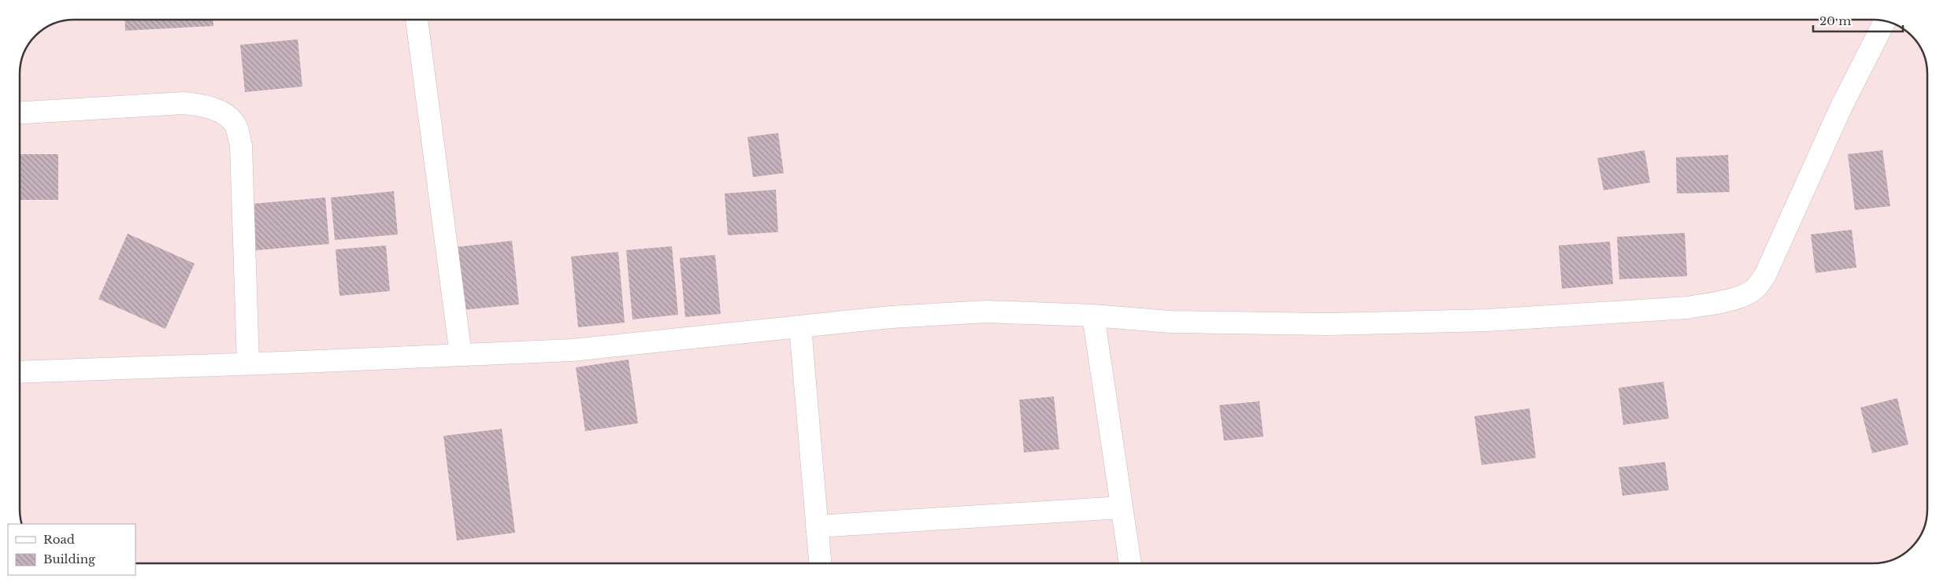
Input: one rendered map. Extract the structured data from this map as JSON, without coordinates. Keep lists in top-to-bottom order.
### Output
{
  "legend": ["Road", "Building"],
  "scale_bar": "20 m"
}
